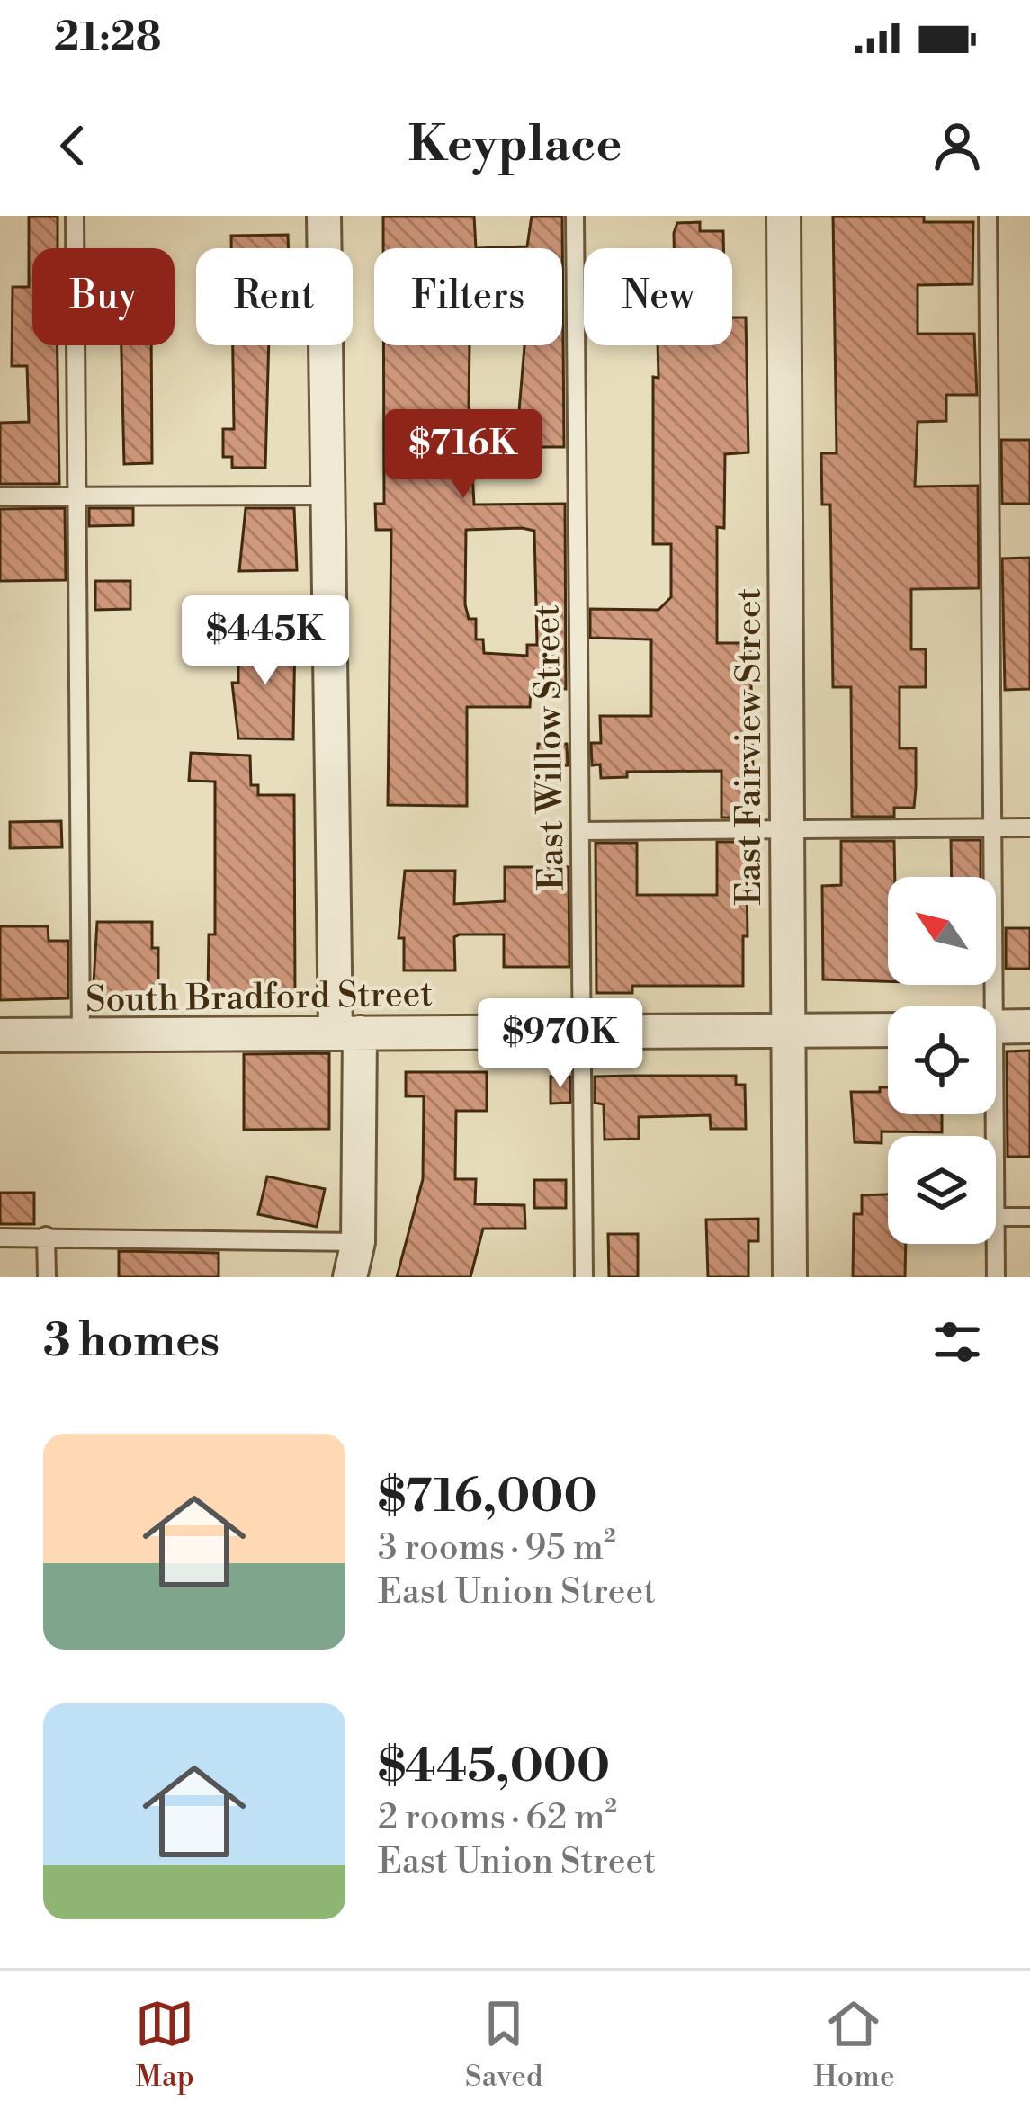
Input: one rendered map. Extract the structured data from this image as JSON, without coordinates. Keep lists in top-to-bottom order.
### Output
{
  "streets": {
    "street": ["East Fairview Street", "South Bradford Street"],
    "lane": ["East Willow Street"]
  },
  "crossings": [
    ["East Fairview Street", "South Bradford Street"],
    ["East Willow Street", "South Bradford Street"]
  ],
  "north": "top left",
  "page": {
    "status": "21:28",
    "header": "Keyplace",
    "chip": [
      "Buy",
      "Rent",
      "Filters",
      "New"
    ],
    "price": ["$716K", "$445K", "$970K"],
    "heading": "3 homes",
    "list": [
      {
        "name": "$716,000",
        "note": "3 rooms · 95 m² · East Union Street"
      },
      {
        "name": "$445,000",
        "note": "2 rooms · 62 m² · East Union Street"
      }
    ],
    "tabs": ["Map", "Saved", "Home"]
  }
}
